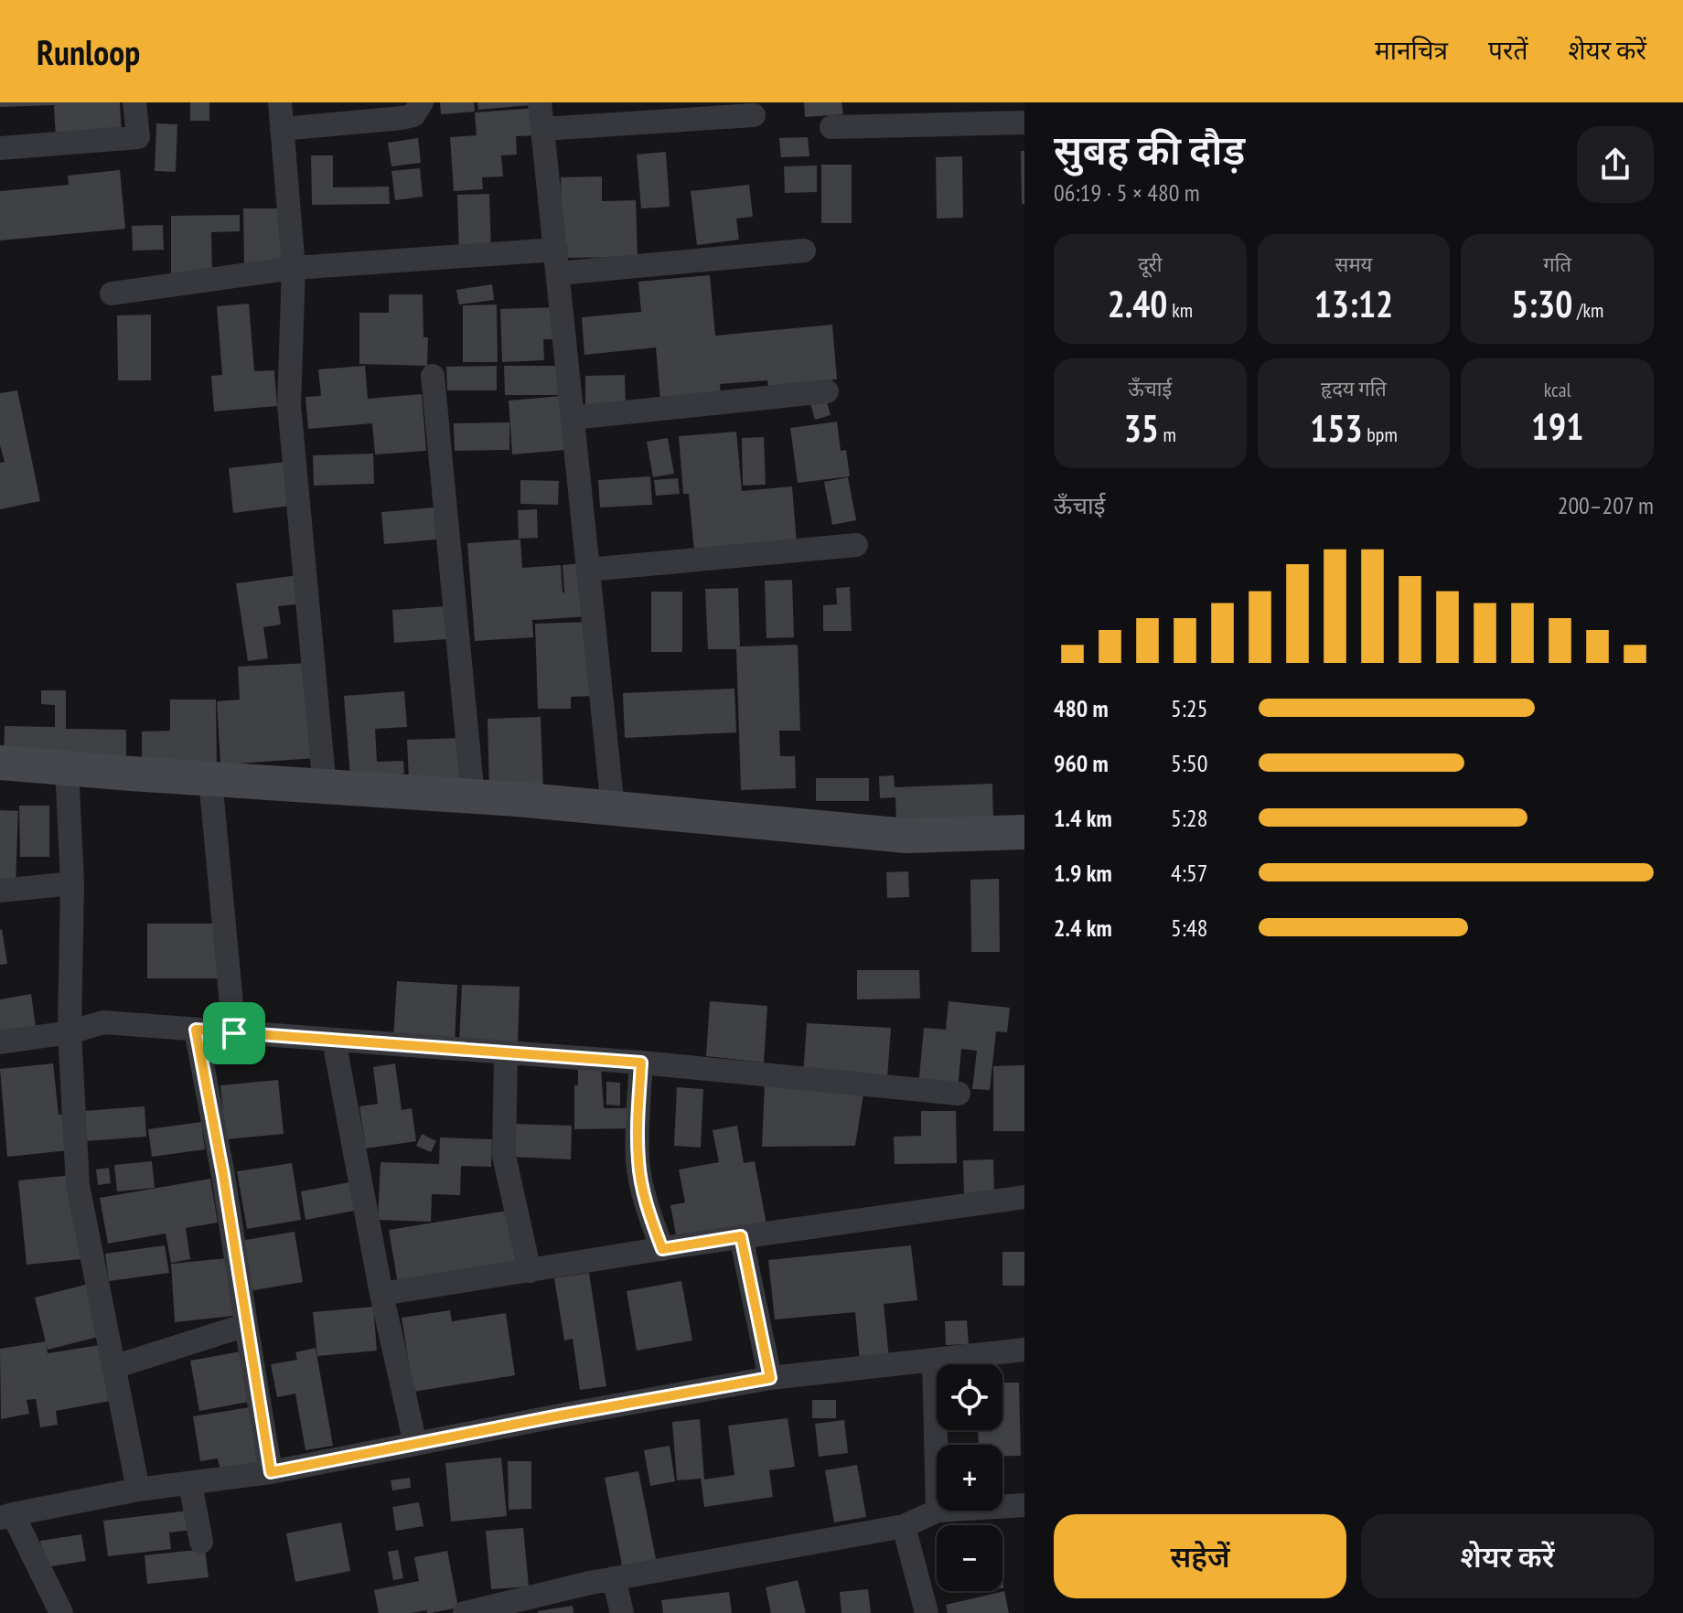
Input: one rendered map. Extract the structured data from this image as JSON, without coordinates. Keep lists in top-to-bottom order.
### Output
{
  "page": {
    "header": "Runloop",
    "nav": ["मानचित्र", "परतें", "शेयर करें"],
    "heading": ["सुबह की दौड़", "06:19 · 5 × 480 m"],
    "stats": [
      ["दूरी", "2.40 km"],
      ["समय", "13:12"],
      ["गति", "5:30 /km"],
      ["ऊँचाई", "35 m"],
      ["हृदय गति", "153 bpm"],
      ["kcal", "191"]
    ],
    "chart": ["ऊँचाई", "200–207 m"],
    "list": [
      {
        "name": "480 m",
        "note": "5:25"
      },
      {
        "name": "960 m",
        "note": "5:50"
      },
      {
        "name": "1.4 km",
        "note": "5:28"
      },
      {
        "name": "1.9 km",
        "note": "4:57"
      },
      {
        "name": "2.4 km",
        "note": "5:48"
      }
    ],
    "map_buttons": ["+", "−"],
    "buttons": ["सहेजें", "शेयर करें"]
  }
}
